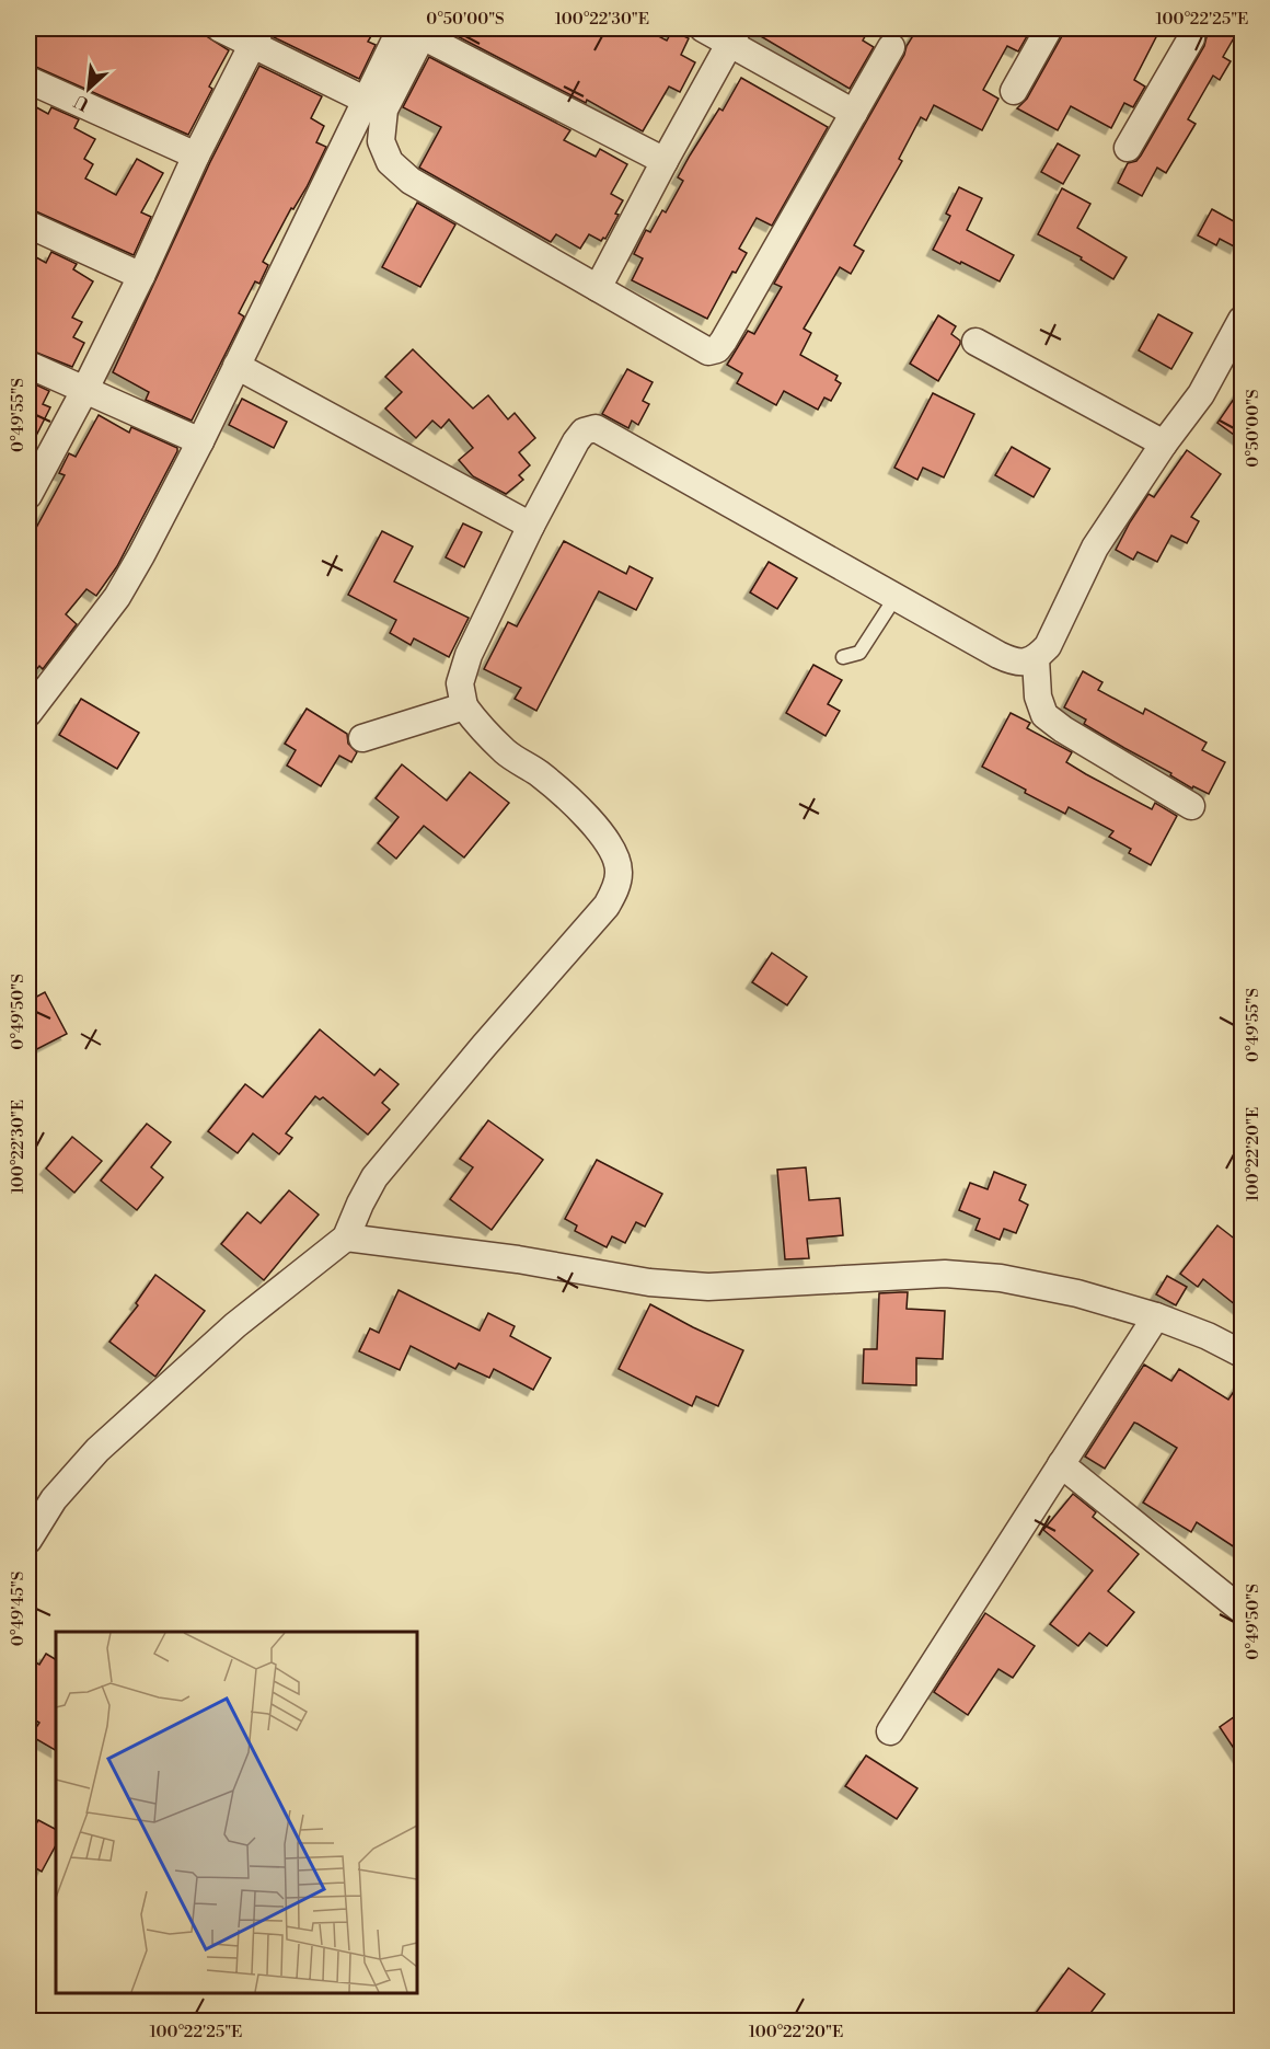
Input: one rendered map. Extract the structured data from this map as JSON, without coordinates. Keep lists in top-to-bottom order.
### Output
{
  "north": "bottom left",
  "coordinates": [
    "0°50'00\"S",
    "100°22'30\"E",
    "100°22'25\"E",
    "0°49'55\"S",
    "0°49'50\"S",
    "100°22'20\"E",
    "0°49'45\"S"
  ]
}
